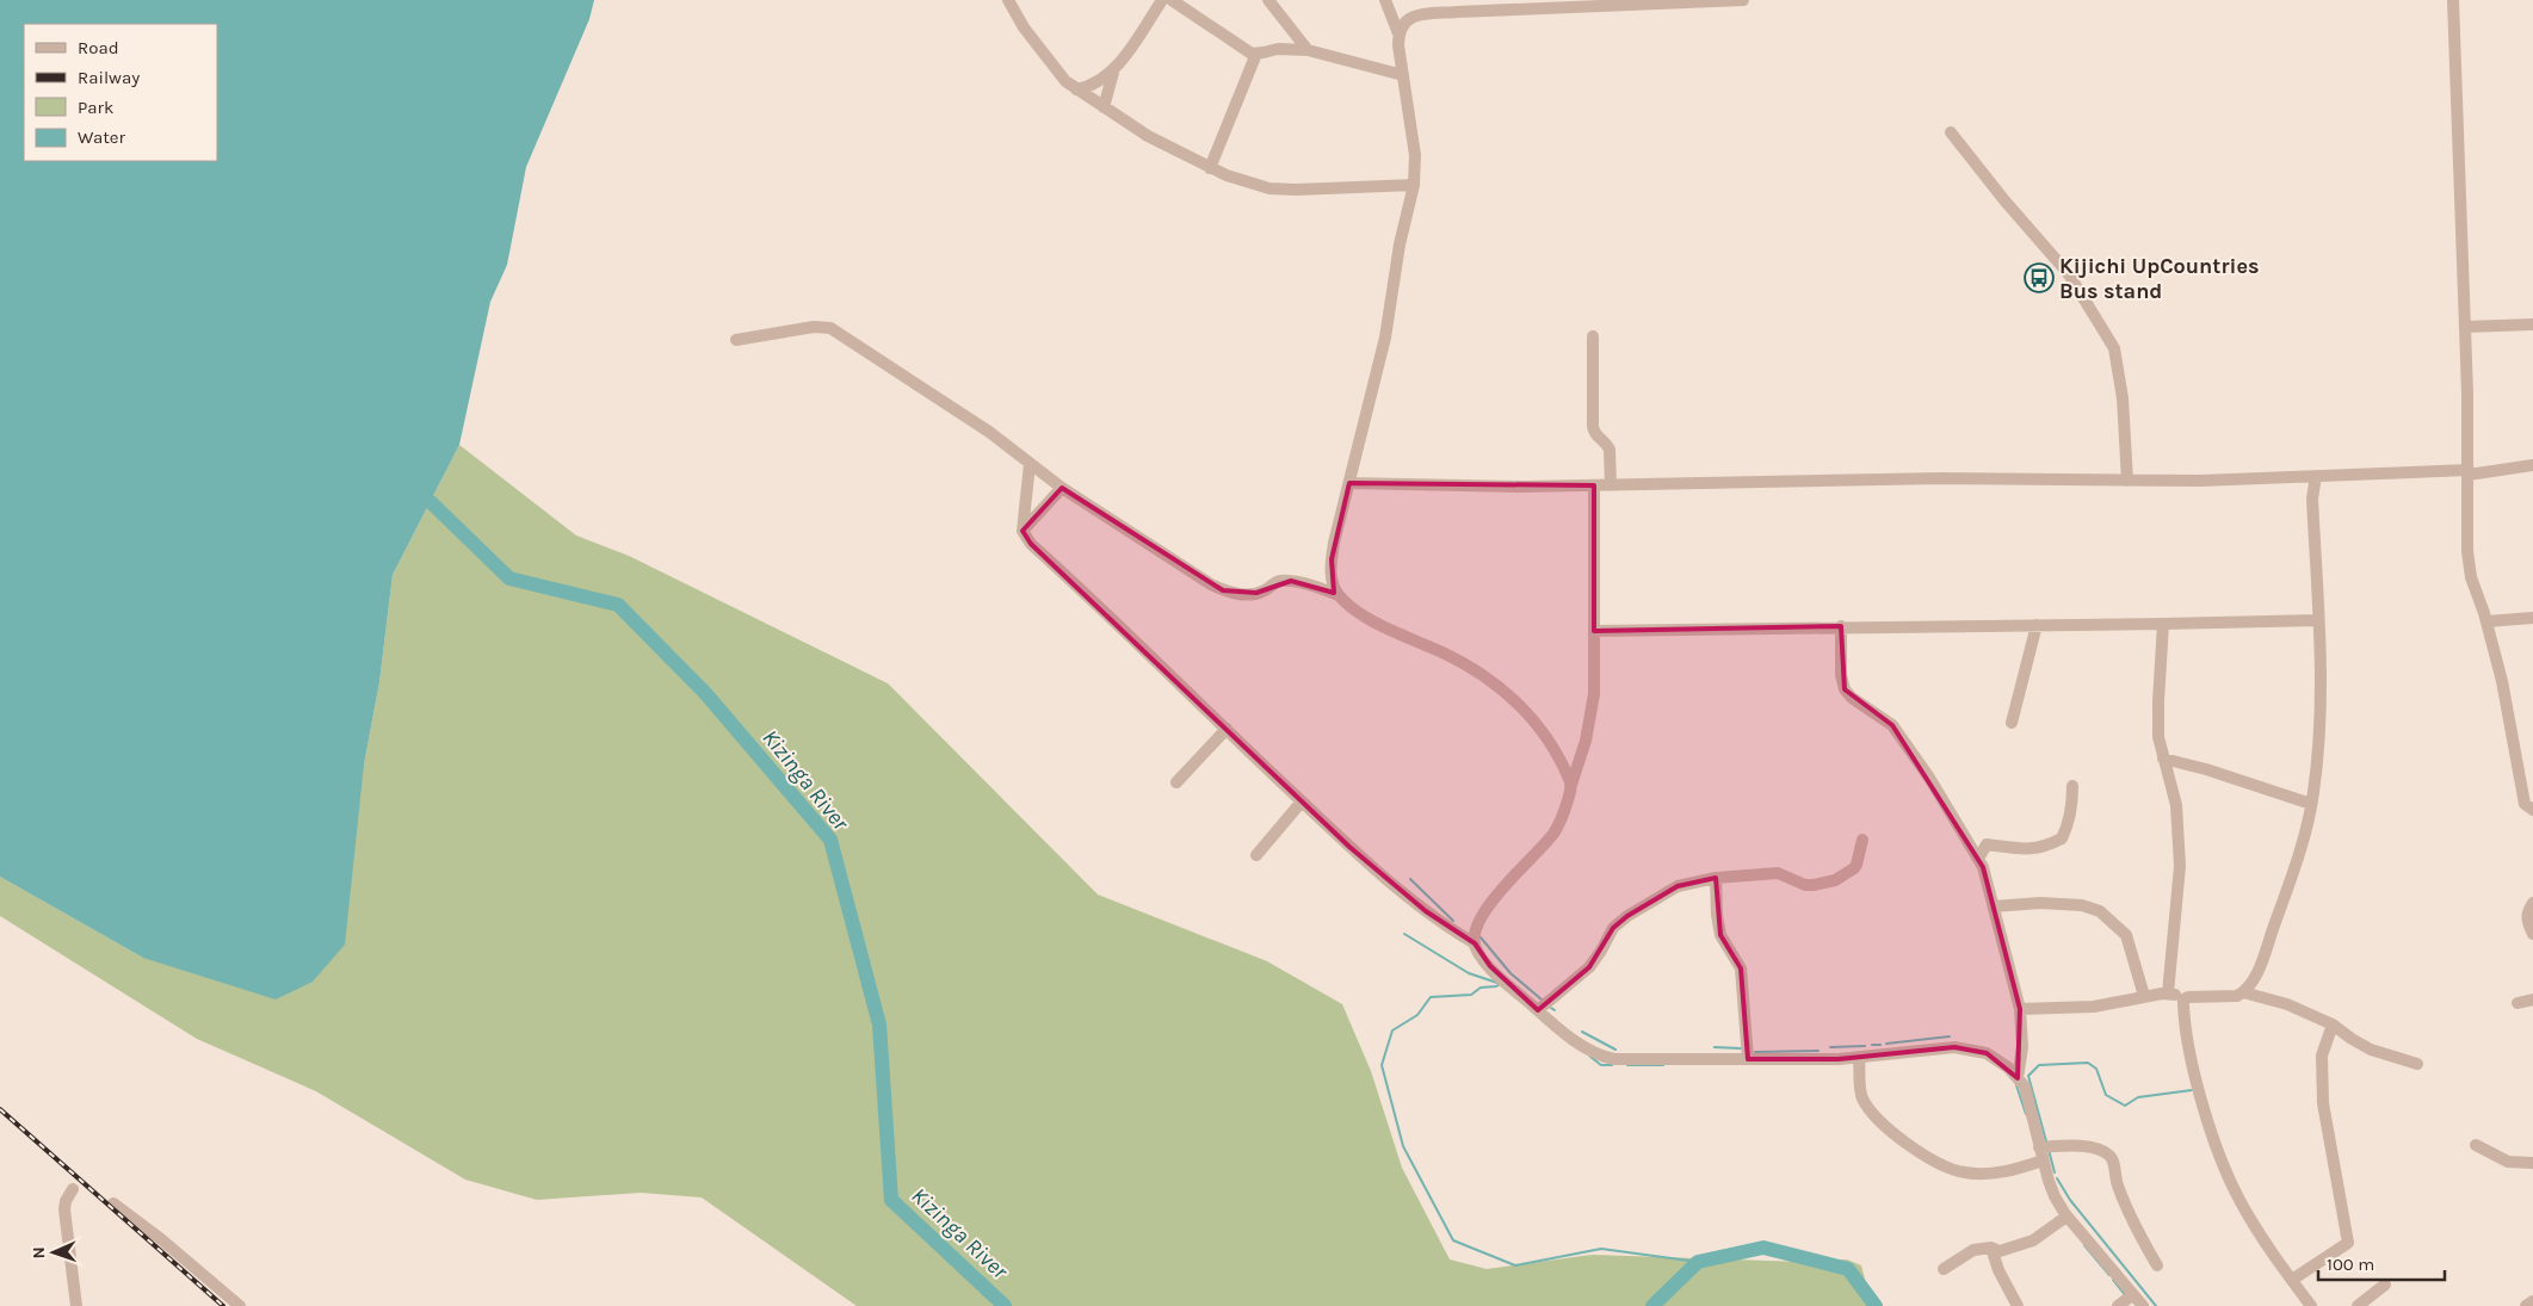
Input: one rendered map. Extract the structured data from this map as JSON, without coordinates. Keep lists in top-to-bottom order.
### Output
{
  "water": ["Kizinga River"],
  "places": {
    "bus stop": ["Kijichi UpCountries Bus stand"]
  },
  "legend": [
    "Road",
    "Railway",
    "Park",
    "Water"
  ],
  "scale_bar": "100 m",
  "north": "left"
}
